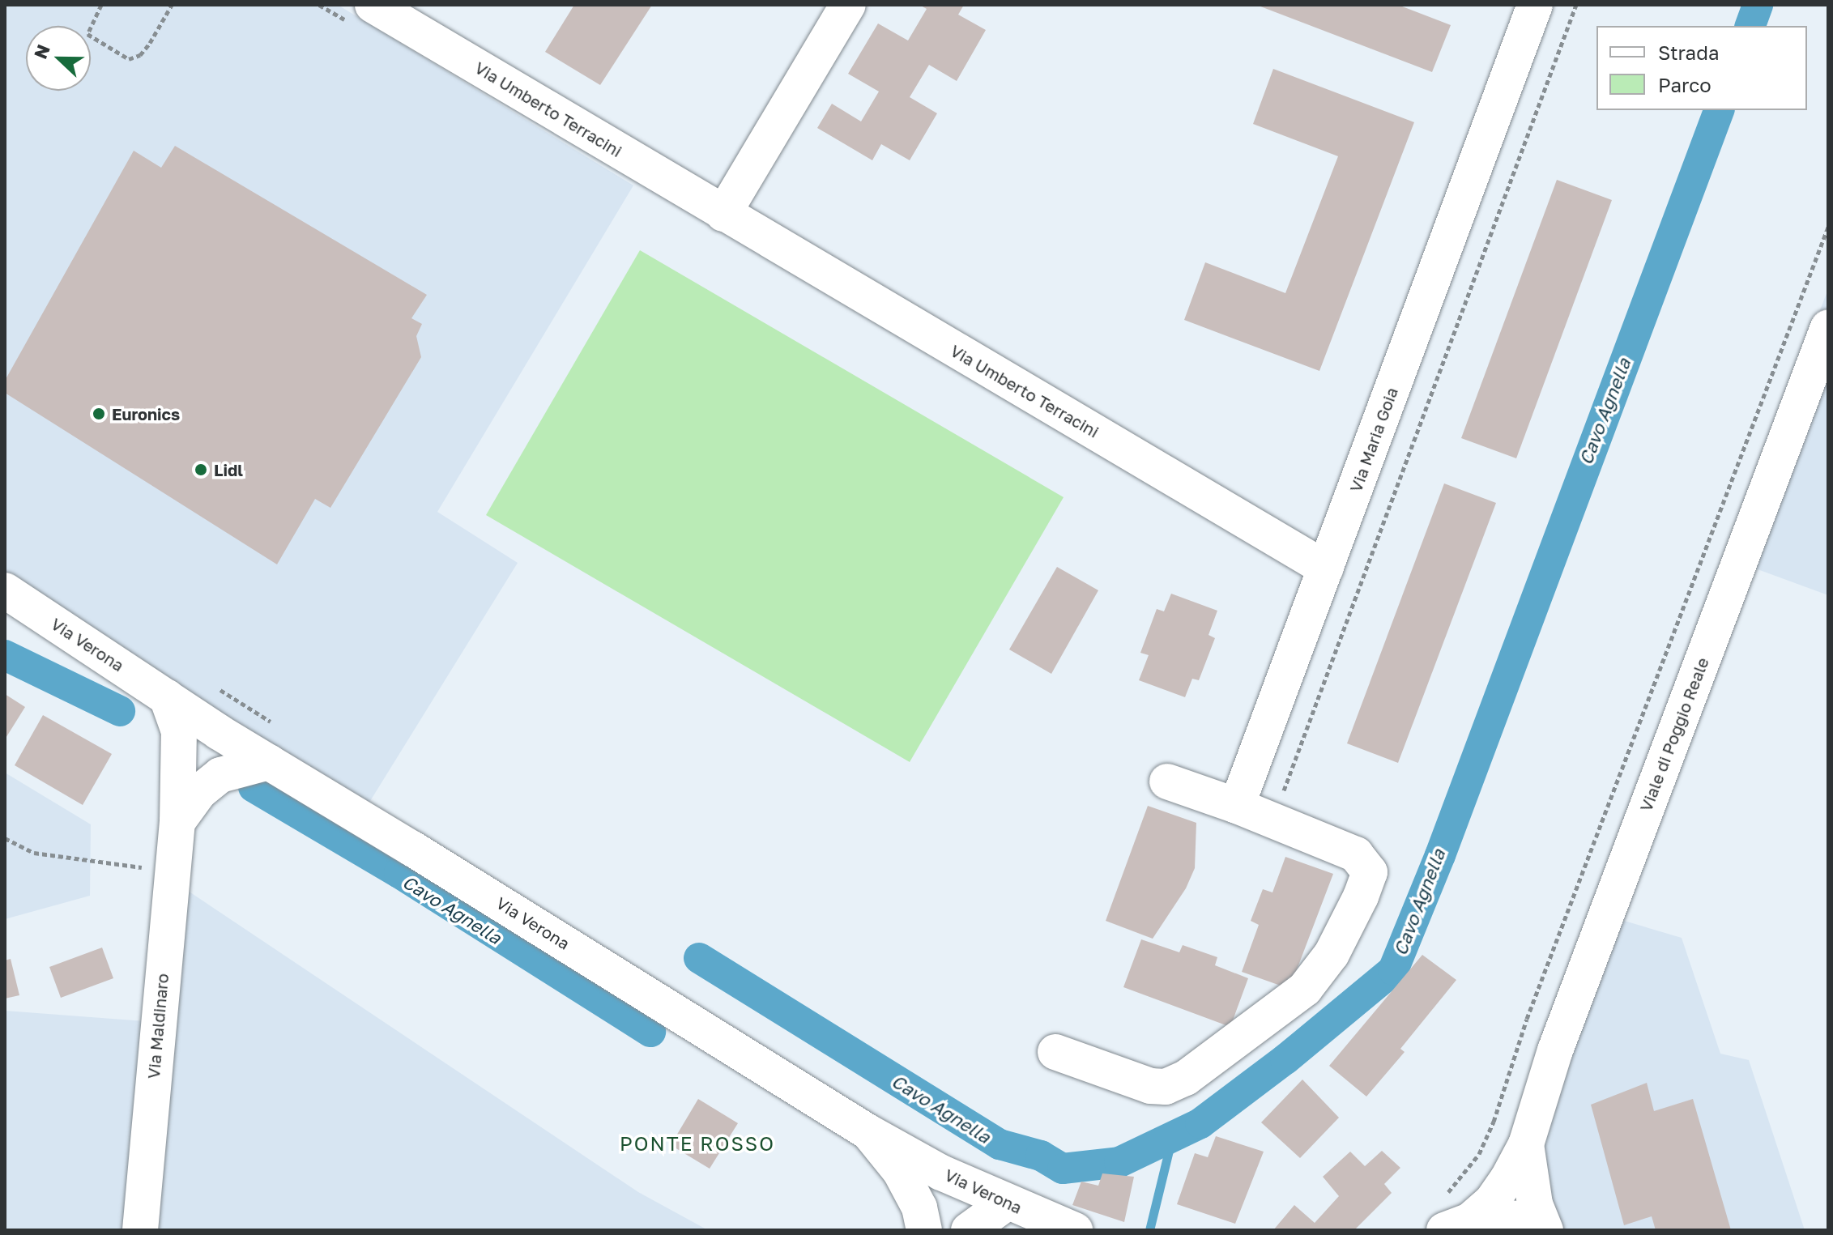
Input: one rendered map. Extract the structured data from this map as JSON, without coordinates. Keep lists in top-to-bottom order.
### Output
{
  "streets": {
    "street": [
      "Via Umberto Terracini",
      "Via Maria Goia",
      "Via Verona",
      "Viale di Poggio Reale",
      "Via Maldinaro"
    ]
  },
  "crossings": [
    ["Via Umberto Terracini", "Via Maria Goia"],
    ["Via Verona", "Via Maldinaro"]
  ],
  "districts": ["PONTE ROSSO"],
  "water": ["Cavo Agnella"],
  "places": ["Euronics", "Lidl"],
  "legend": ["Strada", "Parco"],
  "north": "left"
}
